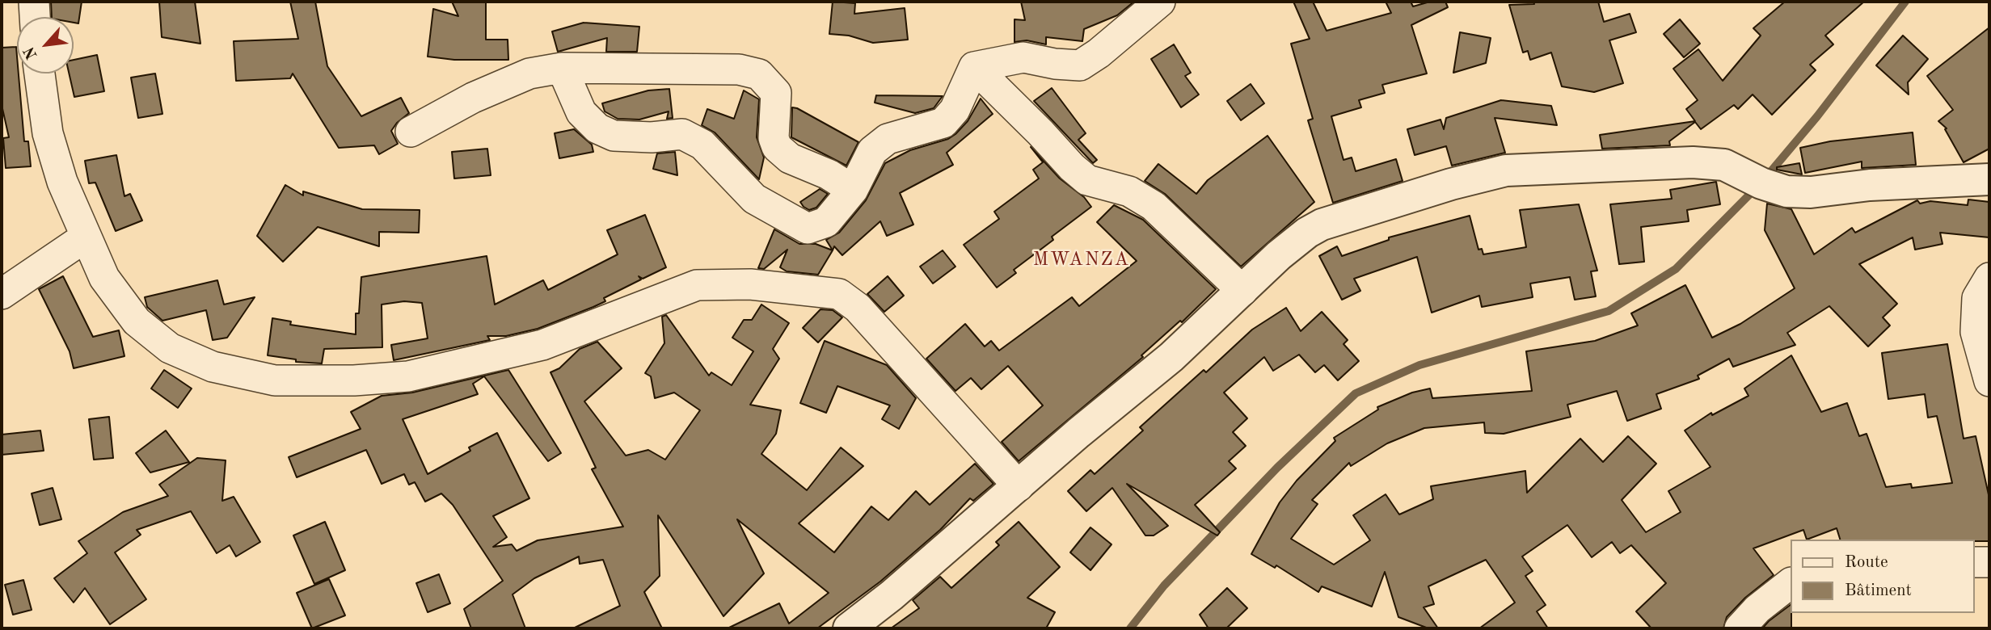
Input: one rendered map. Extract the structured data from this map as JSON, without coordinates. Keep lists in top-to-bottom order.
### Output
{
  "districts": ["MWANZA"],
  "legend": ["Route", "Bâtiment"],
  "north": "bottom left"
}
